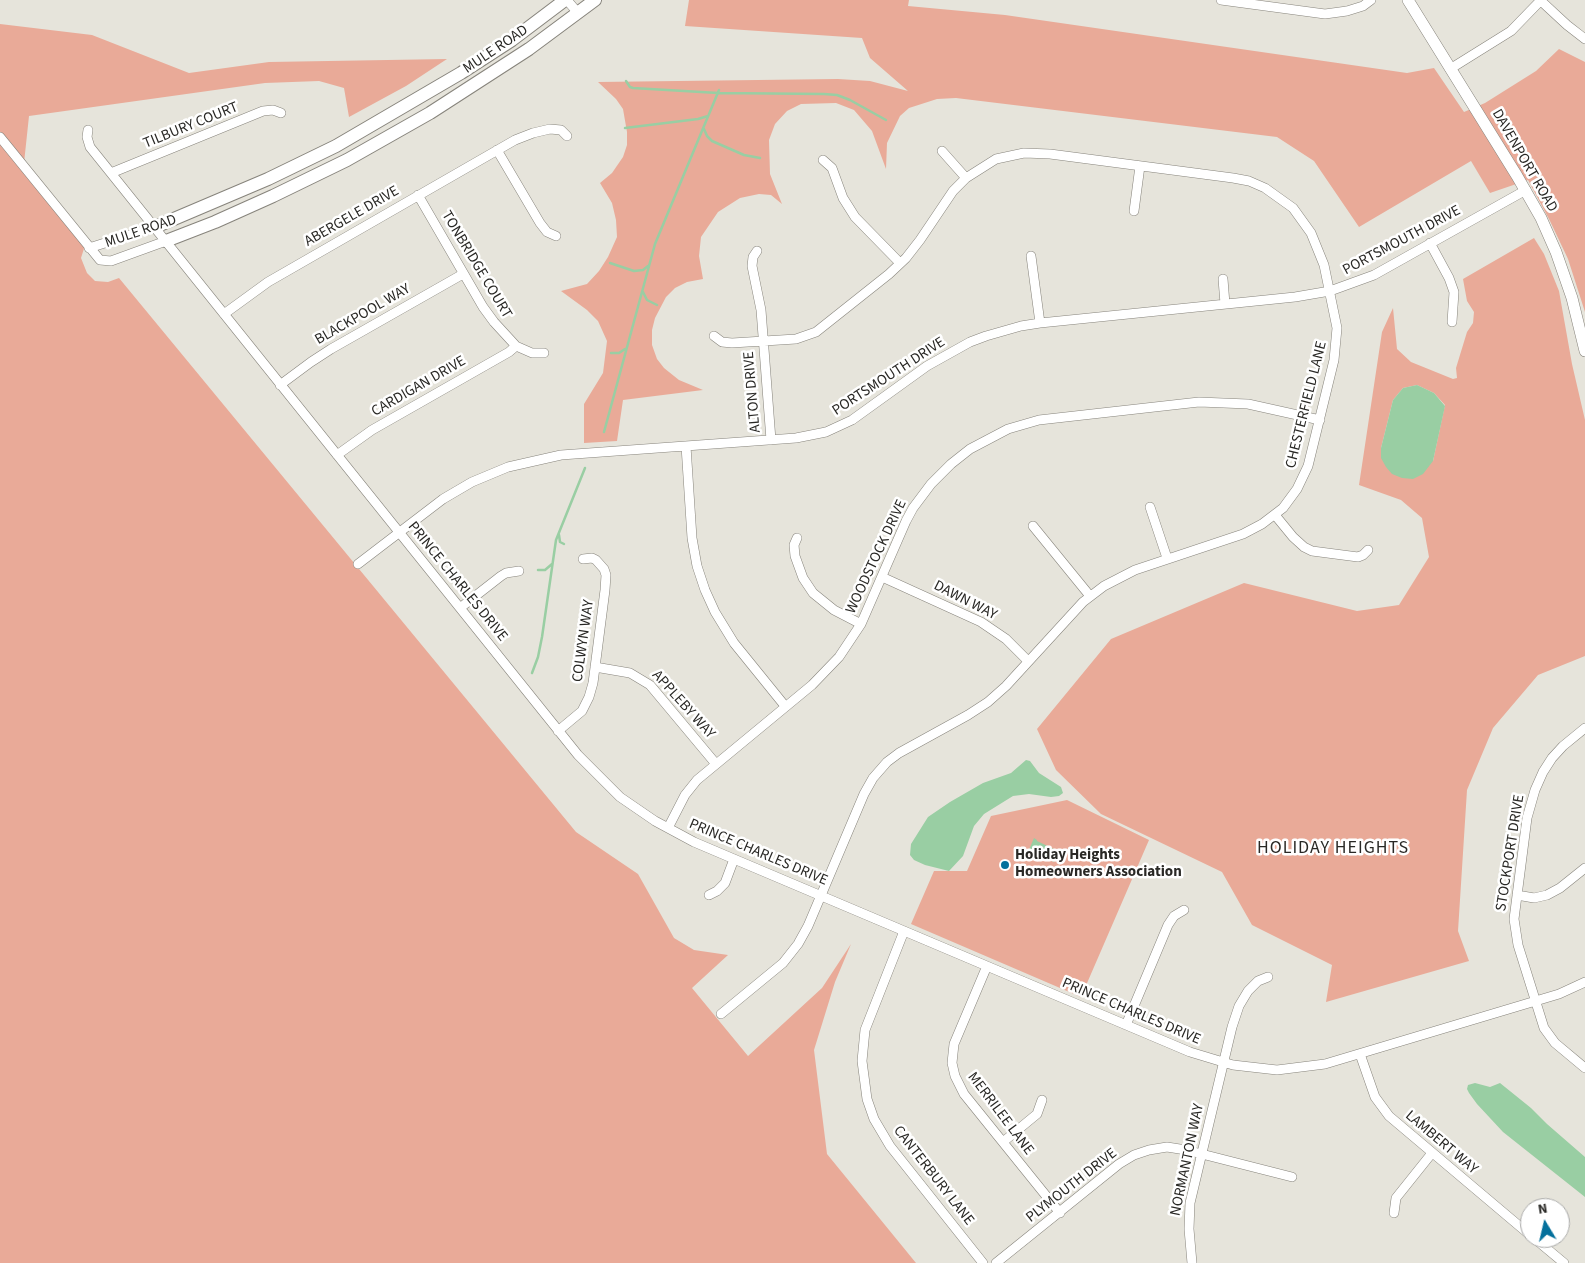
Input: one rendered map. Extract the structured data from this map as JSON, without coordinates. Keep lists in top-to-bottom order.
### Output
{
  "streets": {
    "main road": ["MULE ROAD"],
    "street": [
      "TILBURY COURT",
      "DAVENPORT ROAD",
      "ABERGELE DRIVE",
      "PORTSMOUTH DRIVE",
      "TONBRIDGE COURT",
      "BLACKPOOL WAY",
      "CARDIGAN DRIVE",
      "ALTON DRIVE",
      "CHESTERFIELD LANE",
      "WOODSTOCK DRIVE",
      "PRINCE CHARLES DRIVE",
      "DAWN WAY",
      "COLWYN WAY",
      "APPLEBY WAY",
      "STOCKPORT DRIVE",
      "MERRILEE LANE",
      "LAMBERT WAY",
      "NORMANTON WAY",
      "CANTERBURY LANE",
      "PLYMOUTH DRIVE"
    ]
  },
  "crossings": [
    ["MULE ROAD", "PRINCE CHARLES DRIVE"],
    ["TILBURY COURT", "PRINCE CHARLES DRIVE"],
    ["DAVENPORT ROAD", "PORTSMOUTH DRIVE"],
    ["ABERGELE DRIVE", "TONBRIDGE COURT"],
    ["ABERGELE DRIVE", "PRINCE CHARLES DRIVE"],
    ["PORTSMOUTH DRIVE", "ALTON DRIVE"],
    ["PORTSMOUTH DRIVE", "CHESTERFIELD LANE"],
    ["PORTSMOUTH DRIVE", "PRINCE CHARLES DRIVE"],
    ["TONBRIDGE COURT", "BLACKPOOL WAY"],
    ["TONBRIDGE COURT", "CARDIGAN DRIVE"],
    ["BLACKPOOL WAY", "PRINCE CHARLES DRIVE"],
    ["CARDIGAN DRIVE", "PRINCE CHARLES DRIVE"],
    ["ALTON DRIVE", "CHESTERFIELD LANE"],
    ["CHESTERFIELD LANE", "WOODSTOCK DRIVE"],
    ["CHESTERFIELD LANE", "PRINCE CHARLES DRIVE"],
    ["CHESTERFIELD LANE", "DAWN WAY"],
    ["WOODSTOCK DRIVE", "PRINCE CHARLES DRIVE"],
    ["WOODSTOCK DRIVE", "DAWN WAY"],
    ["WOODSTOCK DRIVE", "APPLEBY WAY"],
    ["PRINCE CHARLES DRIVE", "COLWYN WAY"],
    ["PRINCE CHARLES DRIVE", "STOCKPORT DRIVE"],
    ["PRINCE CHARLES DRIVE", "MERRILEE LANE"],
    ["PRINCE CHARLES DRIVE", "LAMBERT WAY"],
    ["PRINCE CHARLES DRIVE", "NORMANTON WAY"],
    ["PRINCE CHARLES DRIVE", "CANTERBURY LANE"],
    ["COLWYN WAY", "APPLEBY WAY"],
    ["MERRILEE LANE", "PLYMOUTH DRIVE"],
    ["NORMANTON WAY", "PLYMOUTH DRIVE"]
  ],
  "districts": ["HOLIDAY HEIGHTS"],
  "places": ["Holiday Heights Homeowners Association"],
  "north": "top"
}
